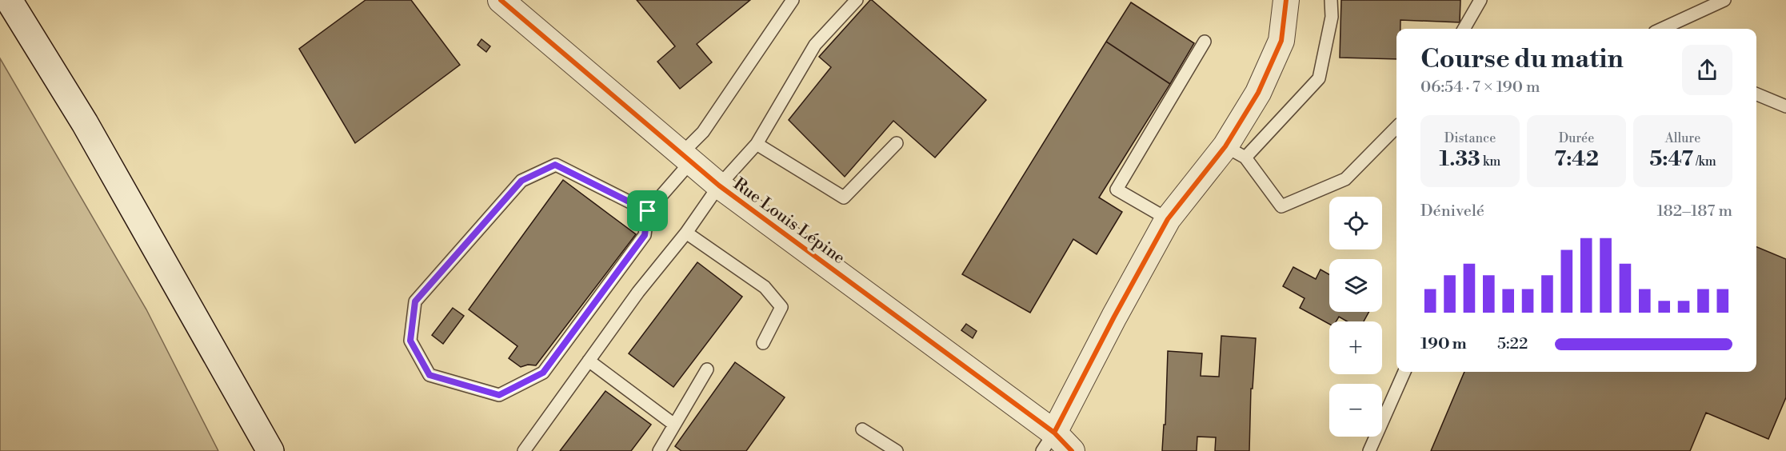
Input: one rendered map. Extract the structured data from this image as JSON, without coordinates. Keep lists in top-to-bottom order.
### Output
{
  "streets": {
    "street": ["Rue Louis Lépine"]
  },
  "page": {
    "heading": ["Course du matin", "06:54 · 7 × 190 m"],
    "stats": [
      ["Distance", "1.33 km"],
      ["Durée", "7:42"],
      ["Allure", "5:47 /km"]
    ],
    "chart": ["Dénivelé", "182–187 m"],
    "map_buttons": ["+", "−"],
    "list": [
      {
        "name": "190 m",
        "note": "5:22"
      }
    ]
  }
}
